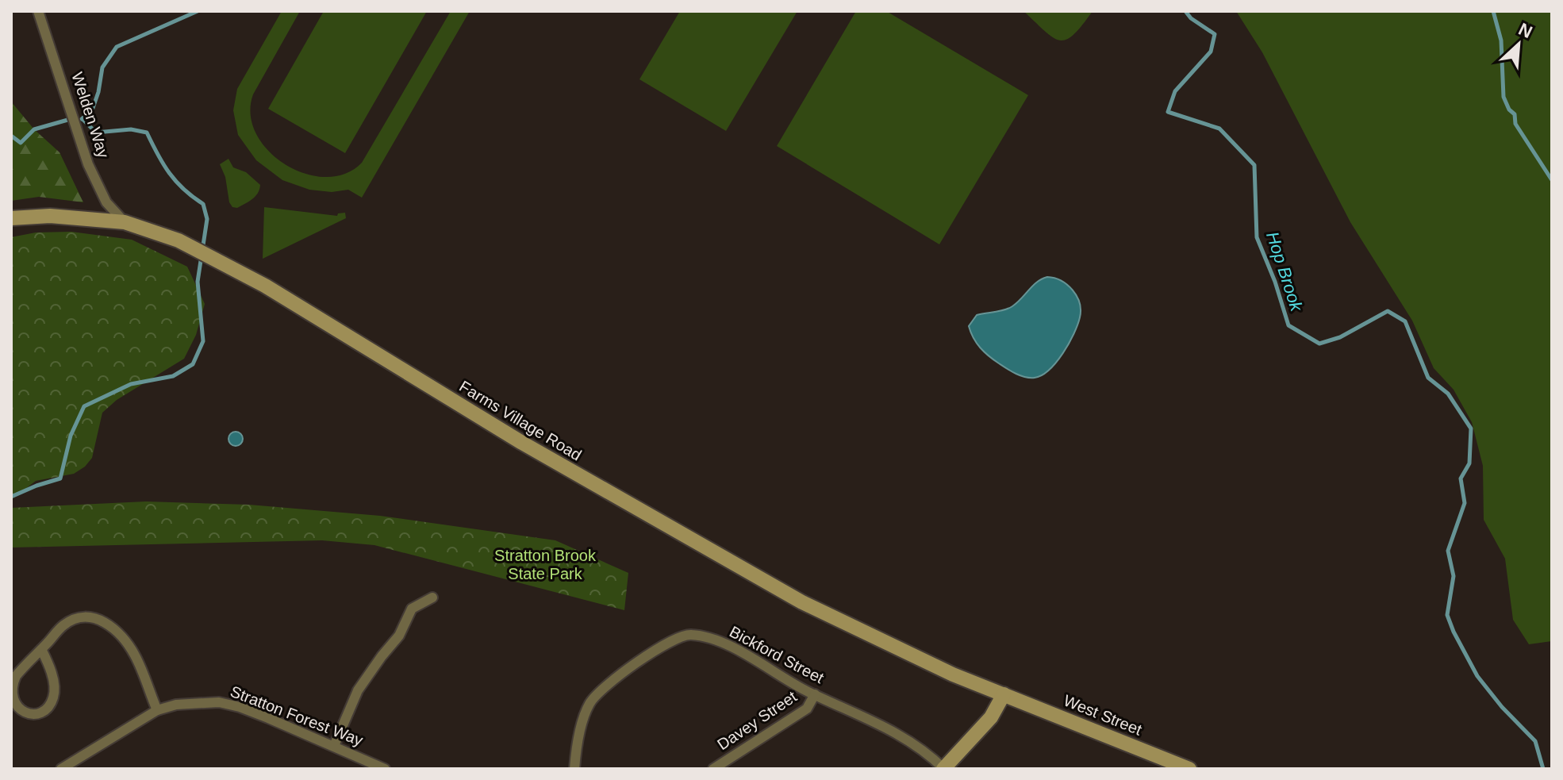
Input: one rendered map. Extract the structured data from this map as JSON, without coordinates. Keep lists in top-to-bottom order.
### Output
{
  "streets": {
    "main road": ["Farms Village Road", "West Street"],
    "street": [
      "Welden Way",
      "Bickford Street",
      "Stratton Forest Way",
      "Davey Street"
    ]
  },
  "crossings": [
    ["Welden Way", "Farms Village Road"],
    ["Farms Village Road", "West Street"],
    ["Bickford Street", "Davey Street"]
  ],
  "water": ["Hop Brook"],
  "parks": ["Stratton Brook State Park"],
  "north": "top right"
}
